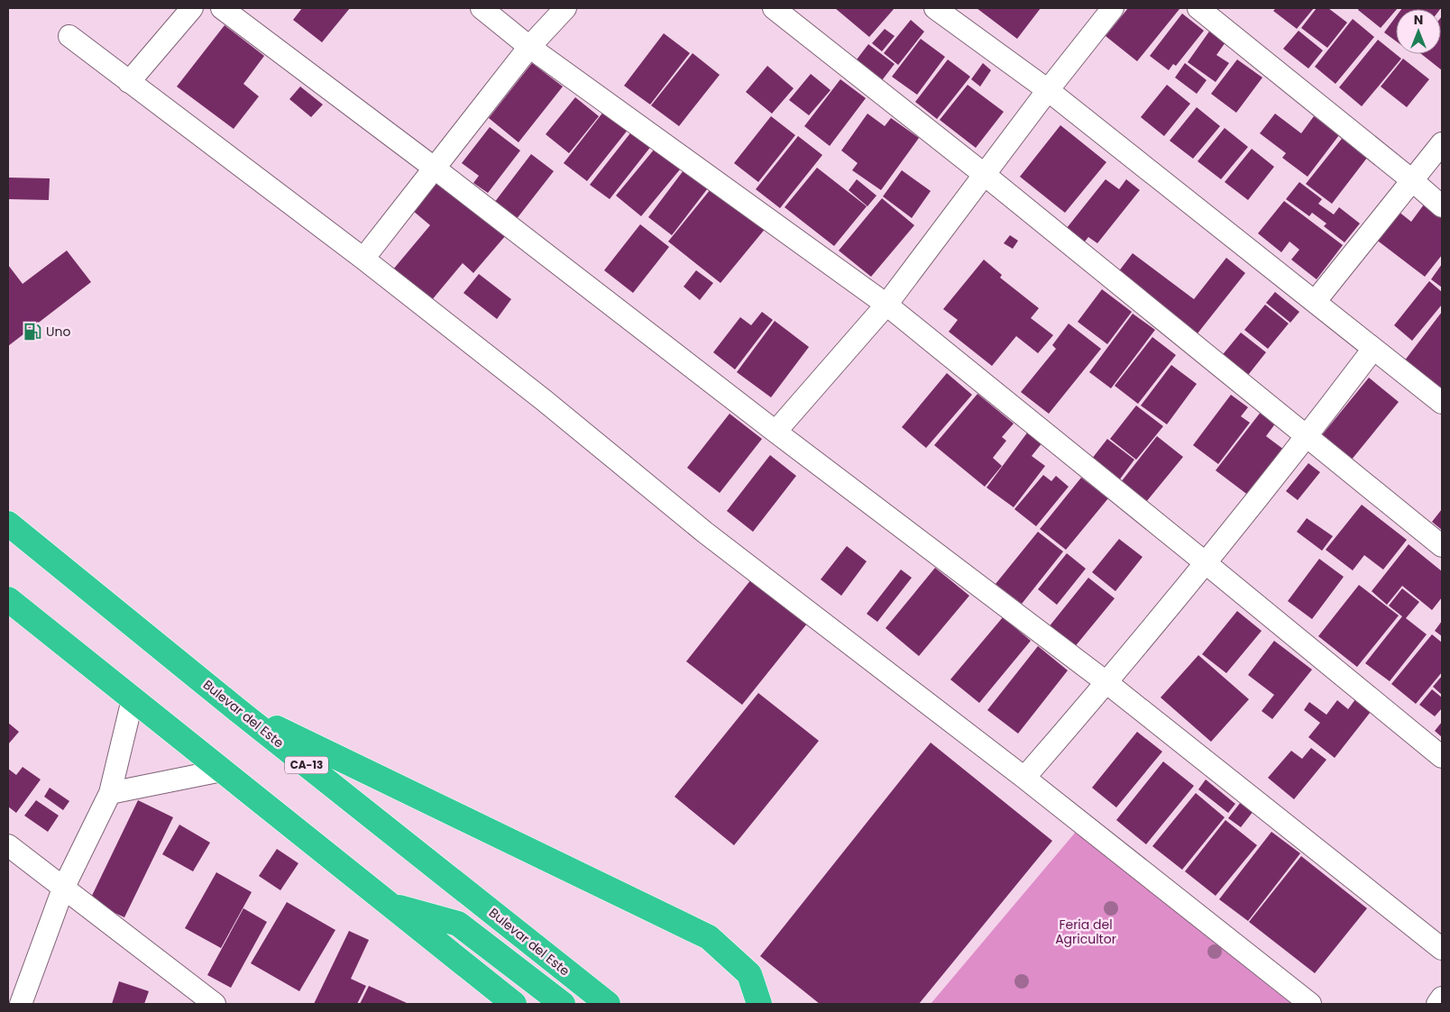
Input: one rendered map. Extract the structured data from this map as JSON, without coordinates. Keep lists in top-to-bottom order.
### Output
{
  "streets": {
    "highway": ["Bulevar del Este", "CA-13"]
  },
  "parks": ["Feria del Agricultor"],
  "places": {
    "fuel station": ["Uno"]
  },
  "north": "top"
}
